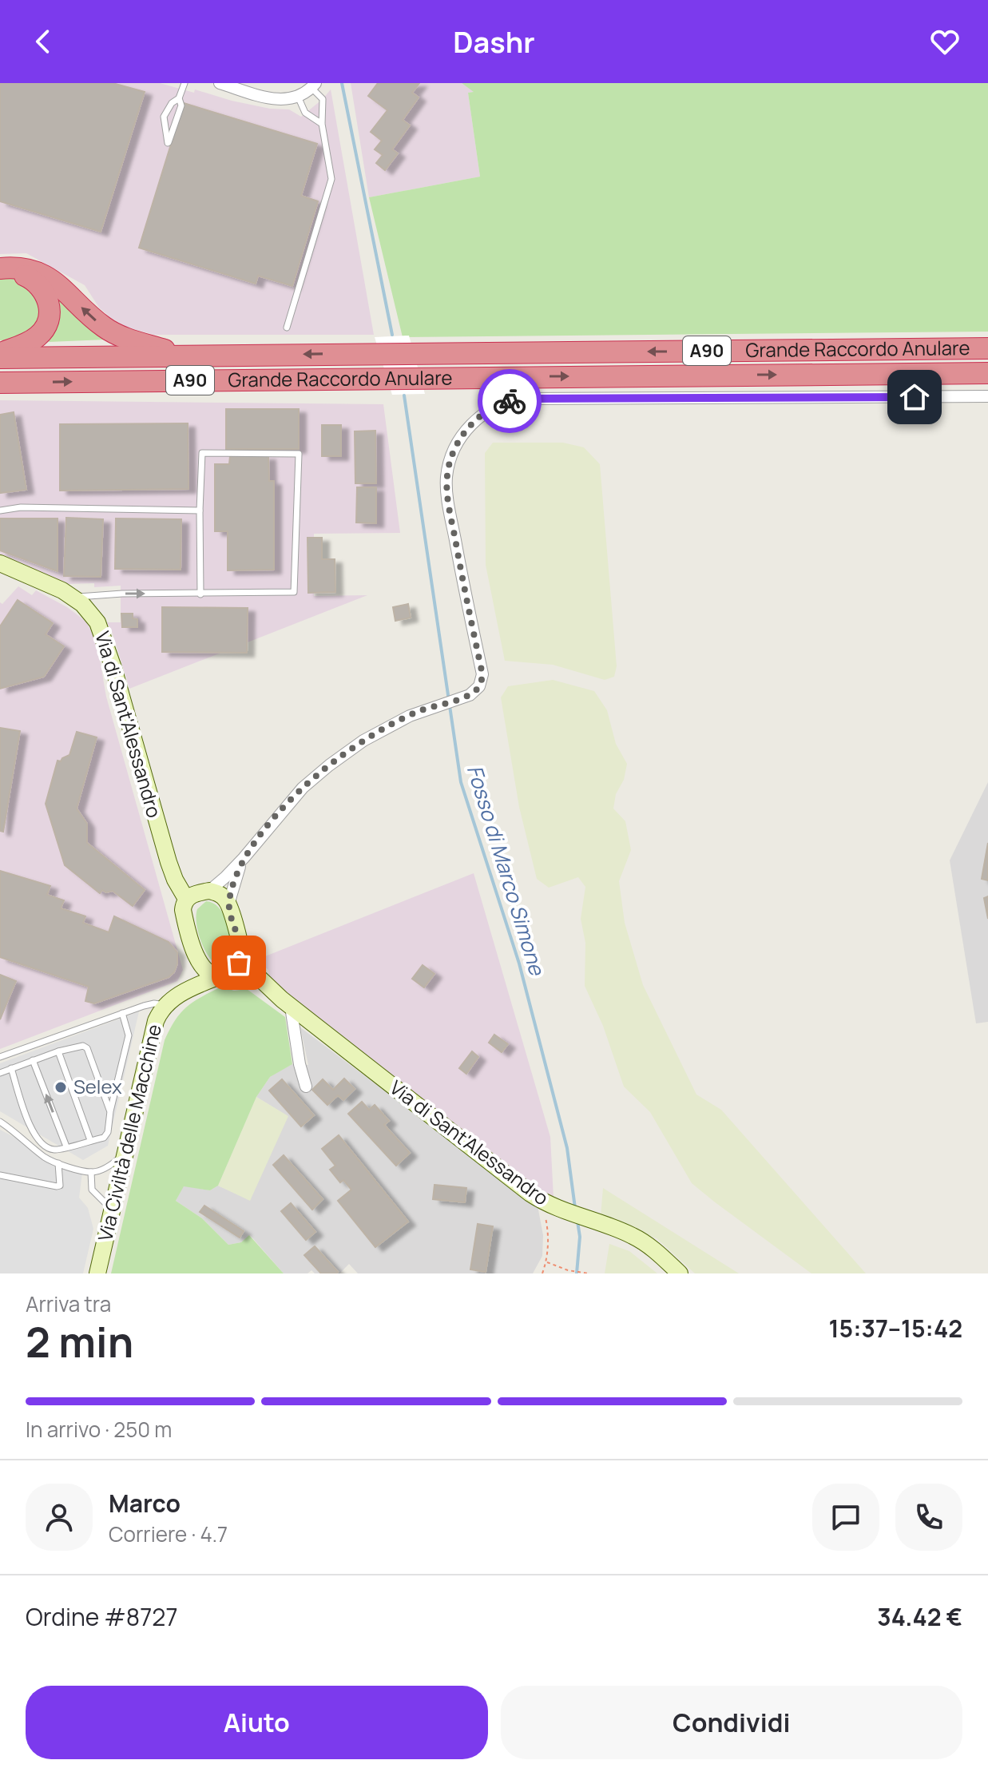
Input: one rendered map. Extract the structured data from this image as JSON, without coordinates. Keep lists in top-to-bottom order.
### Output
{
  "streets": {
    "highway": ["Grande Raccordo Anulare", "A90"],
    "street": ["Via di Sant'Alessandro", "Via Civiltà delle Macchine"]
  },
  "crossings": [
    ["Via di Sant'Alessandro", "Via Civiltà delle Macchine"]
  ],
  "water": ["Fosso di Marco Simone"],
  "places": ["Selex"],
  "page": {
    "header": "Dashr",
    "heading": ["2 min", "Arriva tra", "15:37–15:42"],
    "panel": [
      "Marco",
      "Corriere · 4.7",
      "Ordine #8727",
      "34.42 €"
    ],
    "bar": "In arrivo · 250 m",
    "buttons": ["Aiuto", "Condividi"]
  }
}
